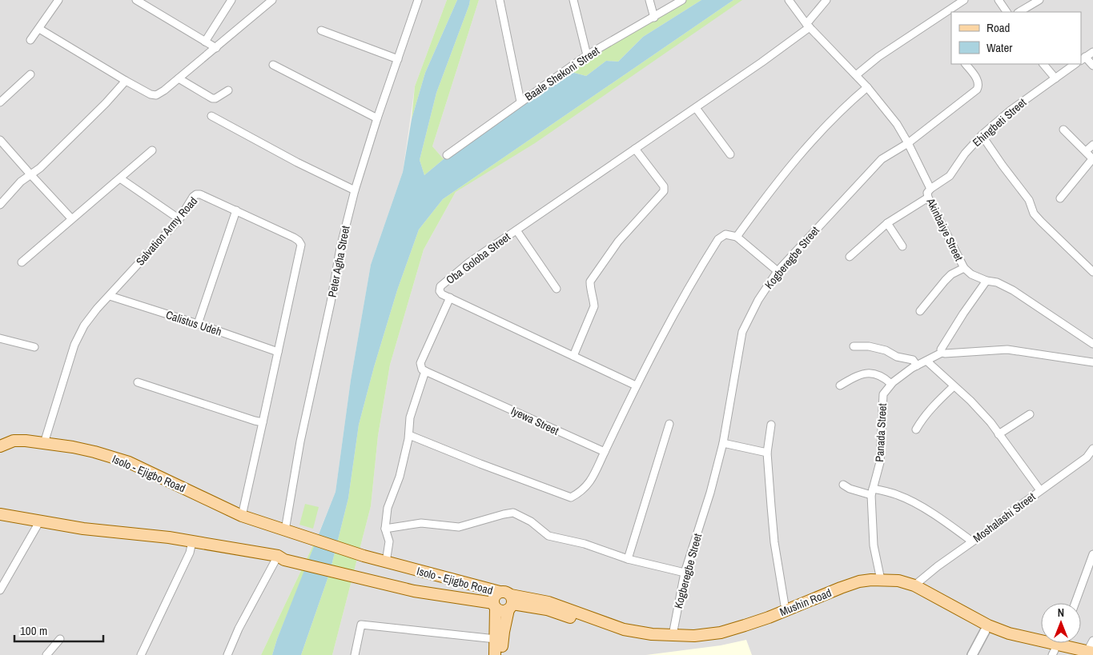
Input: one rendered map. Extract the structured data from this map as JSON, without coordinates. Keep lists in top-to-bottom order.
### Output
{
  "streets": {
    "main road": ["Isolo - Ejigbo Road", "Mushin Road"],
    "street": [
      "Baale Shekoni Street",
      "Ehingbeti Street",
      "Akinbaiye Street",
      "Salvation Army Road",
      "Kogberegbe Street",
      "Oba Goloba Street",
      "Peter Agha Street",
      "Calistus Udeh",
      "Iyewa Street",
      "Panada Street",
      "Moshalashi Street"
    ]
  },
  "crossings": [
    ["Ehingbeti Street", "Akinbaiye Street"],
    ["Akinbaiye Street", "Kogberegbe Street"],
    ["Akinbaiye Street", "Oba Goloba Street"],
    ["Salvation Army Road", "Calistus Udeh"],
    ["Salvation Army Road", "Isolo - Ejigbo Road"],
    ["Kogberegbe Street", "Mushin Road"],
    ["Peter Agha Street", "Isolo - Ejigbo Road"],
    ["Panada Street", "Mushin Road"],
    ["Isolo - Ejigbo Road", "Mushin Road"],
    ["Moshalashi Street", "Mushin Road"]
  ],
  "legend": ["Road", "Water"],
  "scale_bar": "100 m",
  "north": "top"
}
